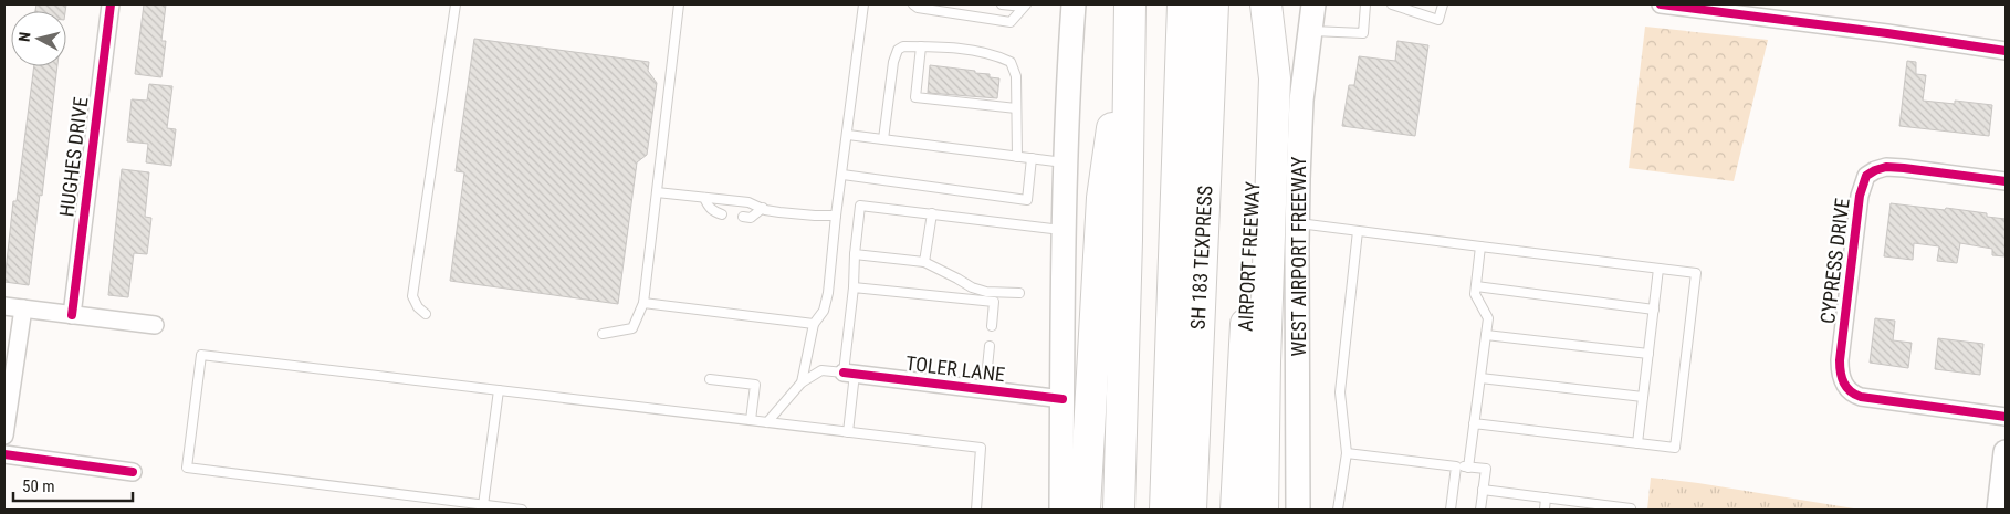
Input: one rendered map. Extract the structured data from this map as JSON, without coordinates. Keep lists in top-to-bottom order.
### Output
{
  "streets": {
    "highway": ["AIRPORT FREEWAY", "SH 183 TEXPRESS"],
    "main road": ["WEST AIRPORT FREEWAY"],
    "street": ["HUGHES DRIVE", "CYPRESS DRIVE", "TOLER LANE"]
  },
  "scale_bar": "50 m",
  "north": "left"
}
